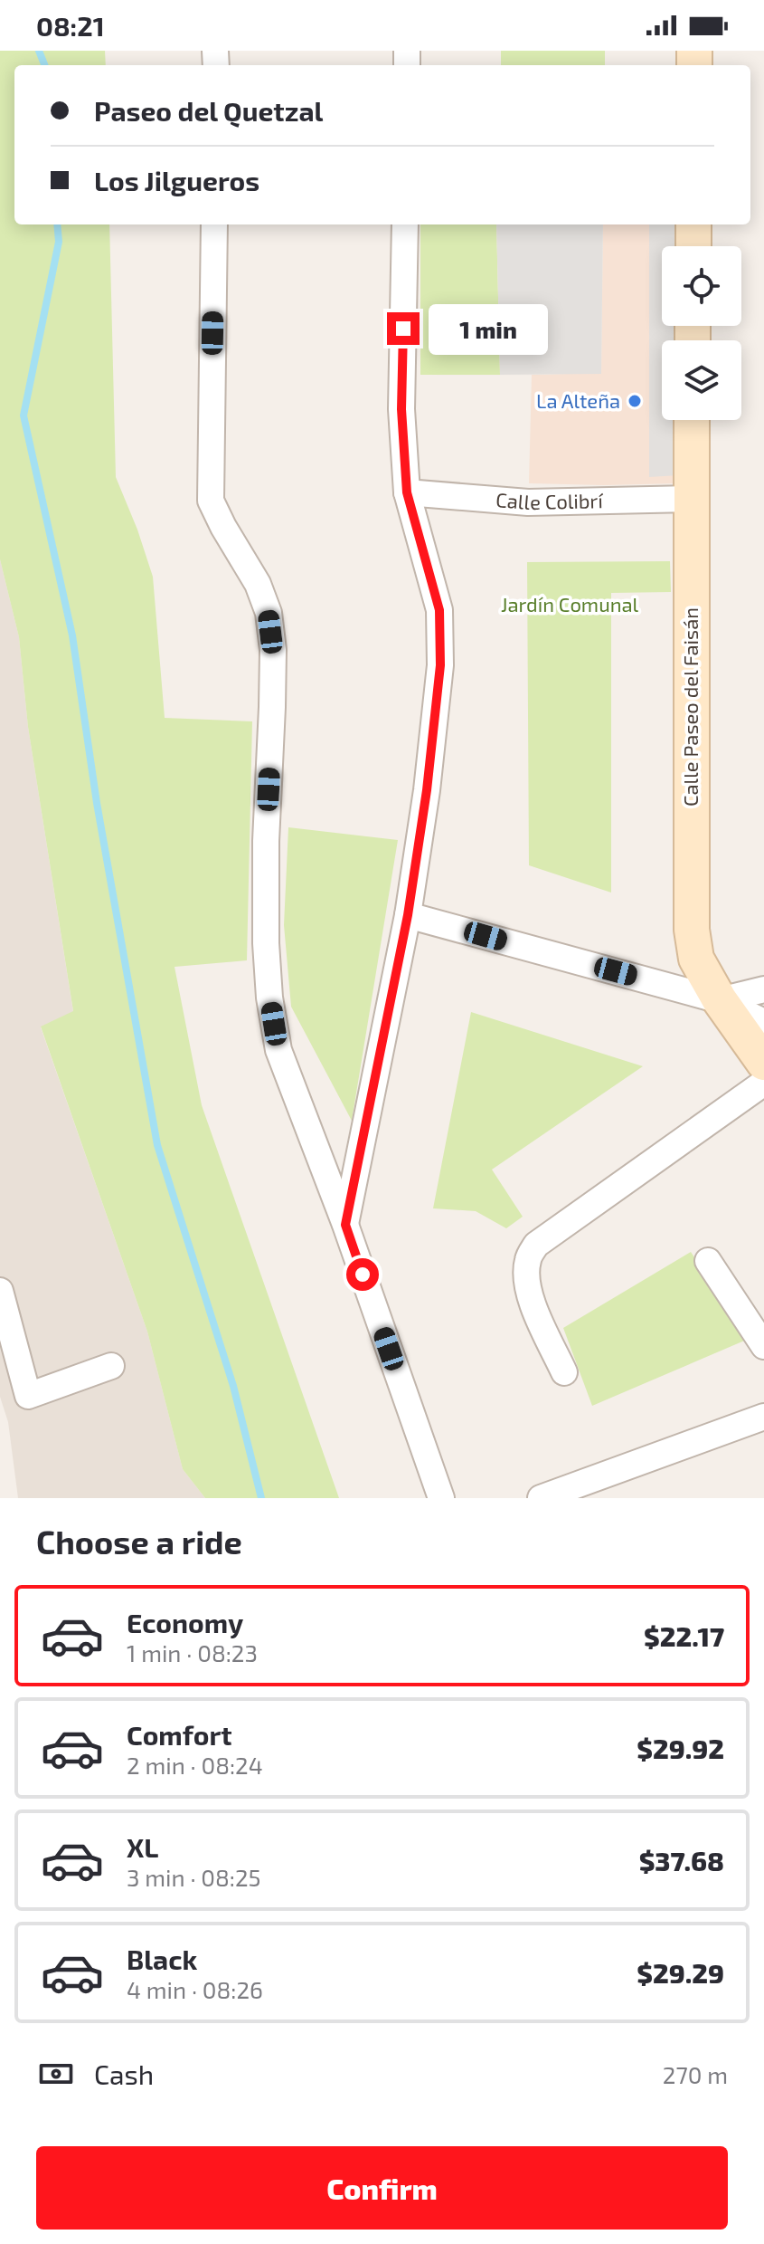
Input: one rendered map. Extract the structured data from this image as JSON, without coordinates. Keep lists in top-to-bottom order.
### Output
{
  "streets": {
    "street": ["Calle Colibrí", "Calle Paseo del Faisán"]
  },
  "crossings": [
    ["Calle Colibrí", "Calle Paseo del Faisán"]
  ],
  "parks": ["Jardín Comunal"],
  "places": ["La Alteña"],
  "page": {
    "status": "08:21",
    "banner": ["Paseo del Quetzal", "Los Jilgueros"],
    "bubble": "1 min",
    "heading": "Choose a ride",
    "list": [
      {
        "name": "Economy",
        "note": "1 min · 08:23",
        "value": "$22.17"
      },
      {
        "name": "Comfort",
        "note": "2 min · 08:24",
        "value": "$29.92"
      },
      {
        "name": "XL",
        "note": "3 min · 08:25",
        "value": "$37.68"
      },
      {
        "name": "Black",
        "note": "4 min · 08:26",
        "value": "$29.29"
      }
    ],
    "pay": ["Cash", "270 m"],
    "buttons": "Confirm"
  }
}
